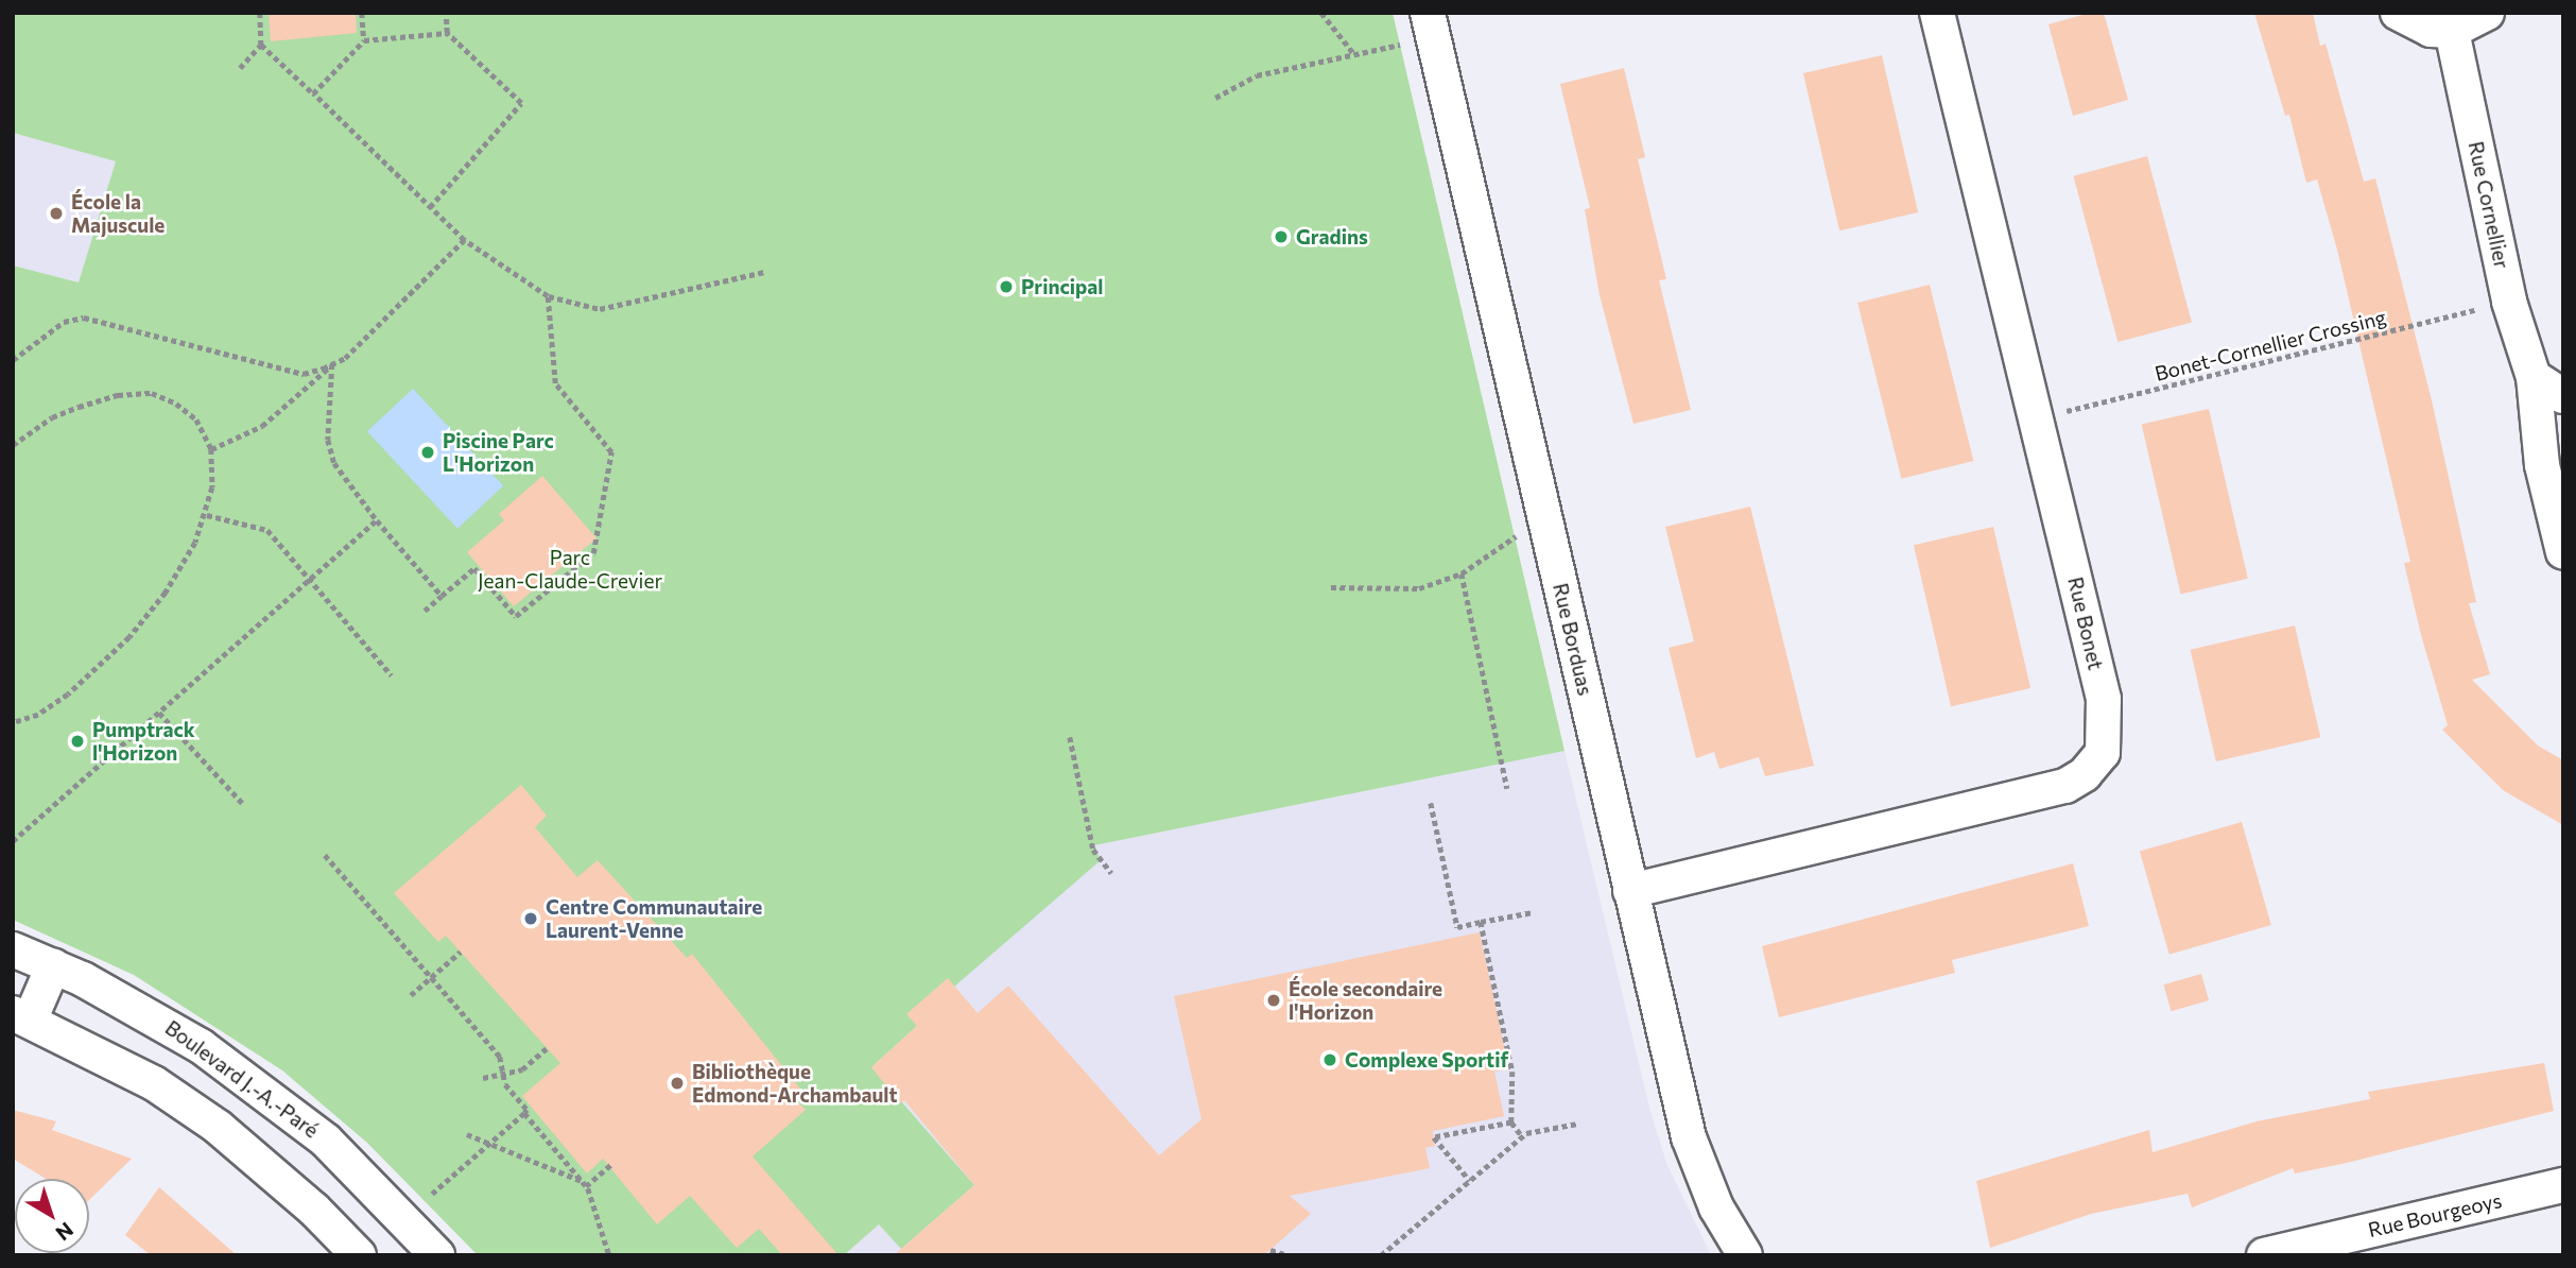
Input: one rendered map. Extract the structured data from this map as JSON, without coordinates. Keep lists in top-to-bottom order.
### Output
{
  "streets": {
    "street": [
      "Rue Cornellier",
      "Rue Bonet",
      "Rue Borduas",
      "Boulevard J.-A.-Paré",
      "Rue Bourgeoys"
    ],
    "path": ["Bonet-Cornellier Crossing"]
  },
  "crossings": [
    ["Rue Cornellier", "Bonet-Cornellier Crossing"],
    ["Bonet-Cornellier Crossing", "Rue Bonet"],
    ["Rue Bonet", "Rue Borduas"]
  ],
  "parks": ["Parc Jean-Claude-Crevier"],
  "places": [
    "École la Majuscule",
    "Gradins",
    "Principal",
    "Piscine Parc L'Horizon",
    "Pumptrack l'Horizon",
    "Centre Communautaire Laurent-Venne",
    "École secondaire l'Horizon",
    "Complexe Sportif",
    "Bibliothèque Edmond-Archambault"
  ],
  "north": "bottom right"
}
